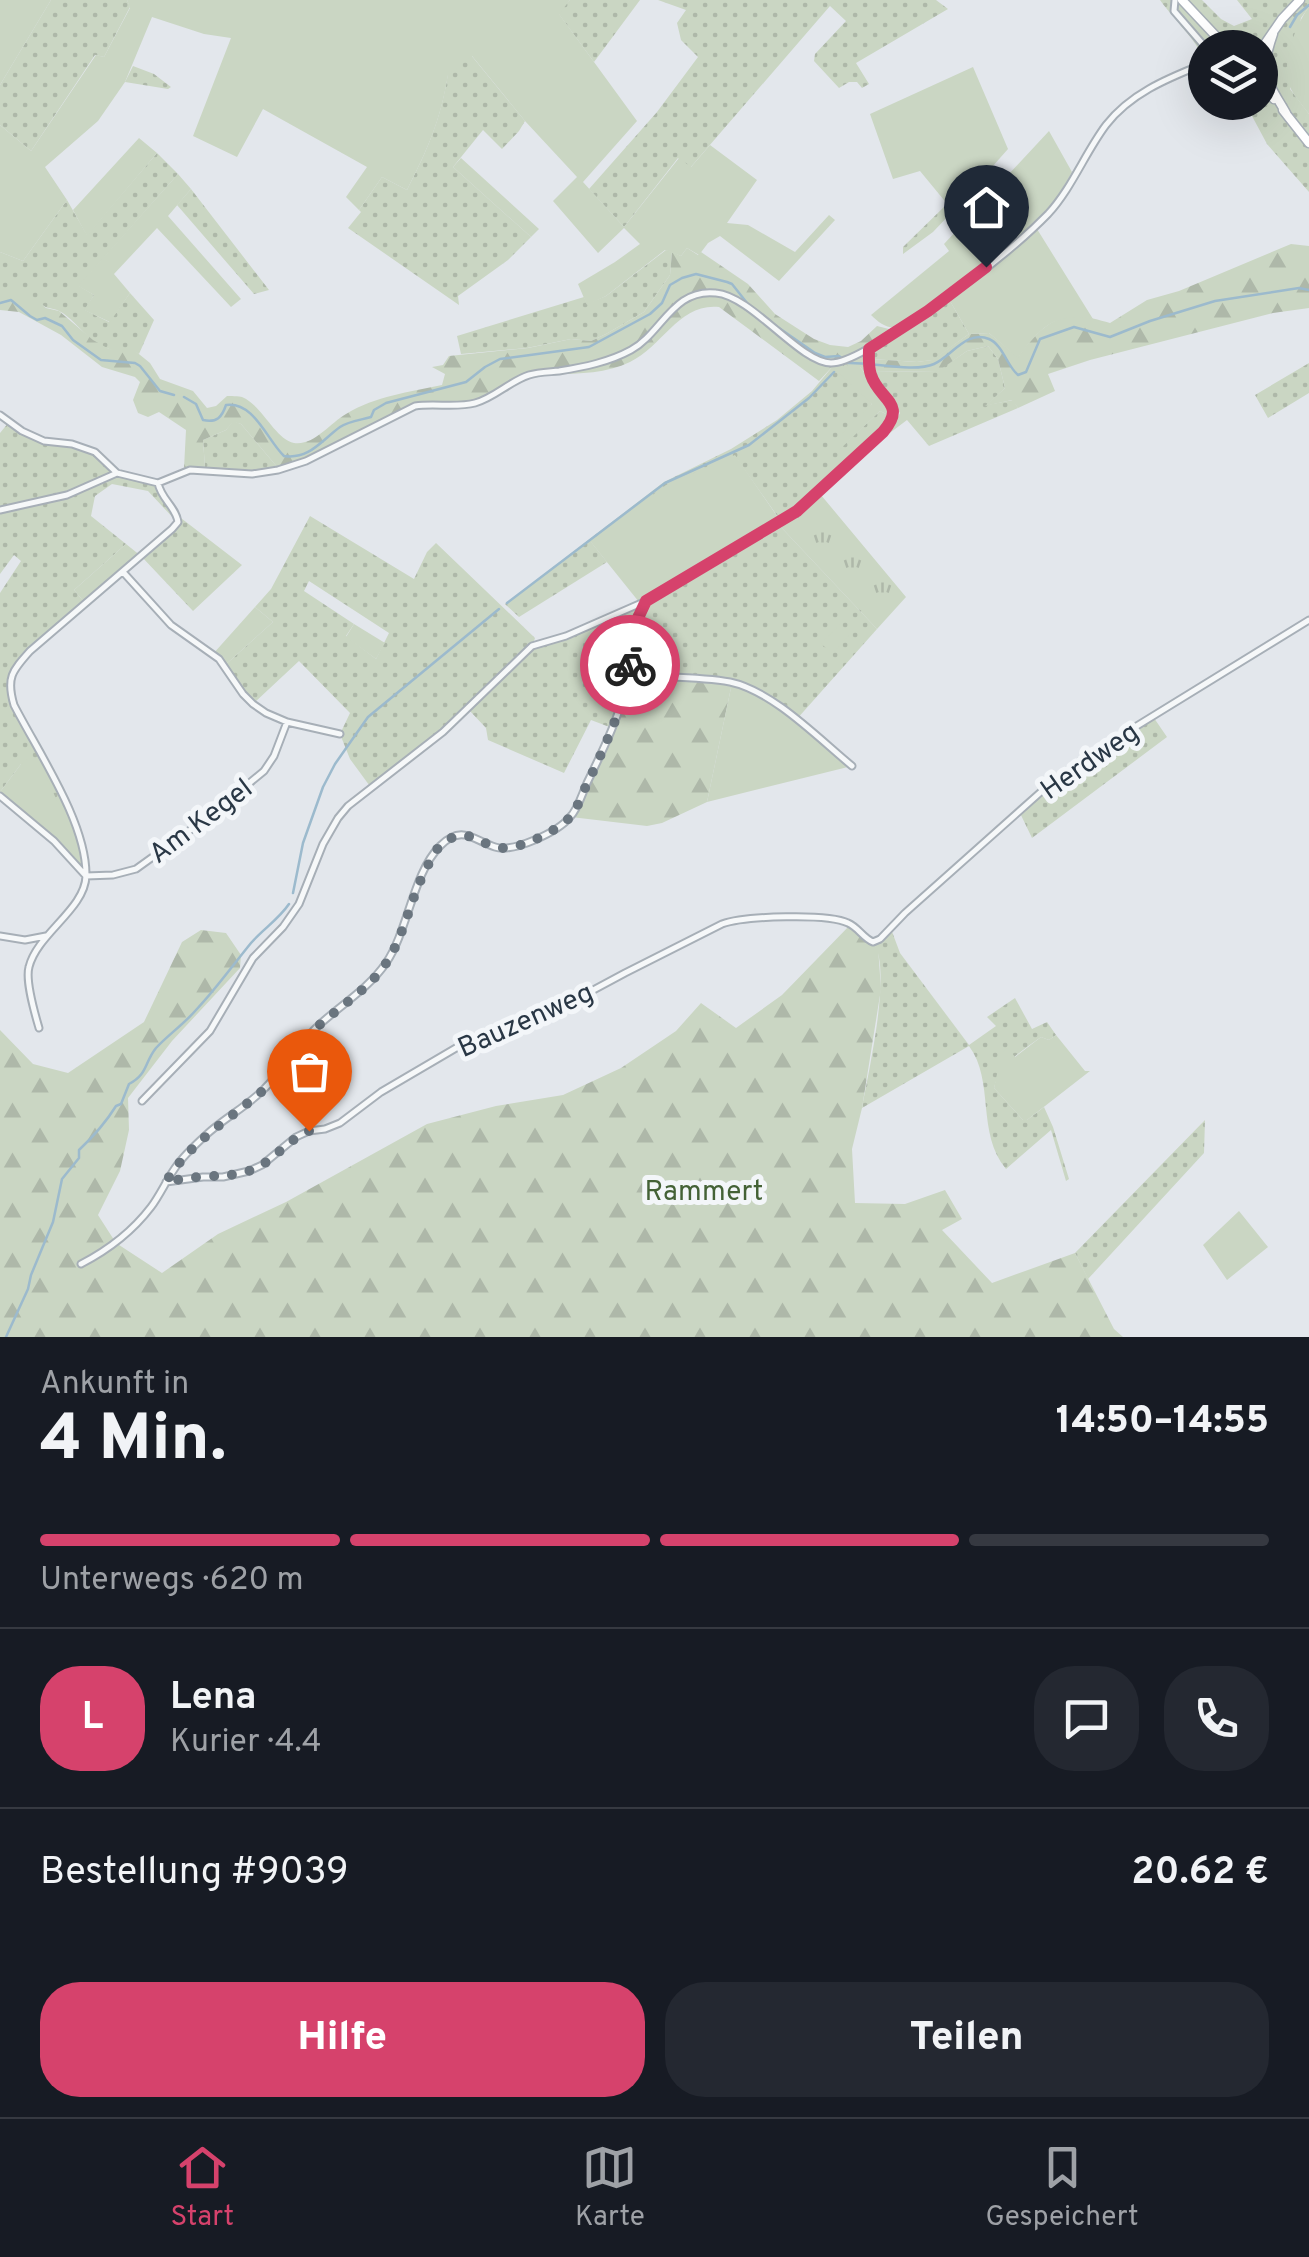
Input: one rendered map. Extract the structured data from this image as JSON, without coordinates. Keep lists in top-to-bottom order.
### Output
{
  "streets": {
    "street": ["Herdweg", "Am Kegel", "Bauzenweg"]
  },
  "crossings": [
    ["Herdweg", "Bauzenweg"]
  ],
  "parks": ["Rammert"],
  "page": {
    "heading": ["4 Min.", "Ankunft in", "14:50–14:55"],
    "panel": [
      "Lena",
      "Kurier · 4.4",
      "Bestellung #9039",
      "20.62 €"
    ],
    "bar": "Unterwegs · 620 m",
    "round": "L",
    "buttons": ["Hilfe", "Teilen"],
    "tabs": ["Start", "Karte", "Gespeichert"]
  }
}
